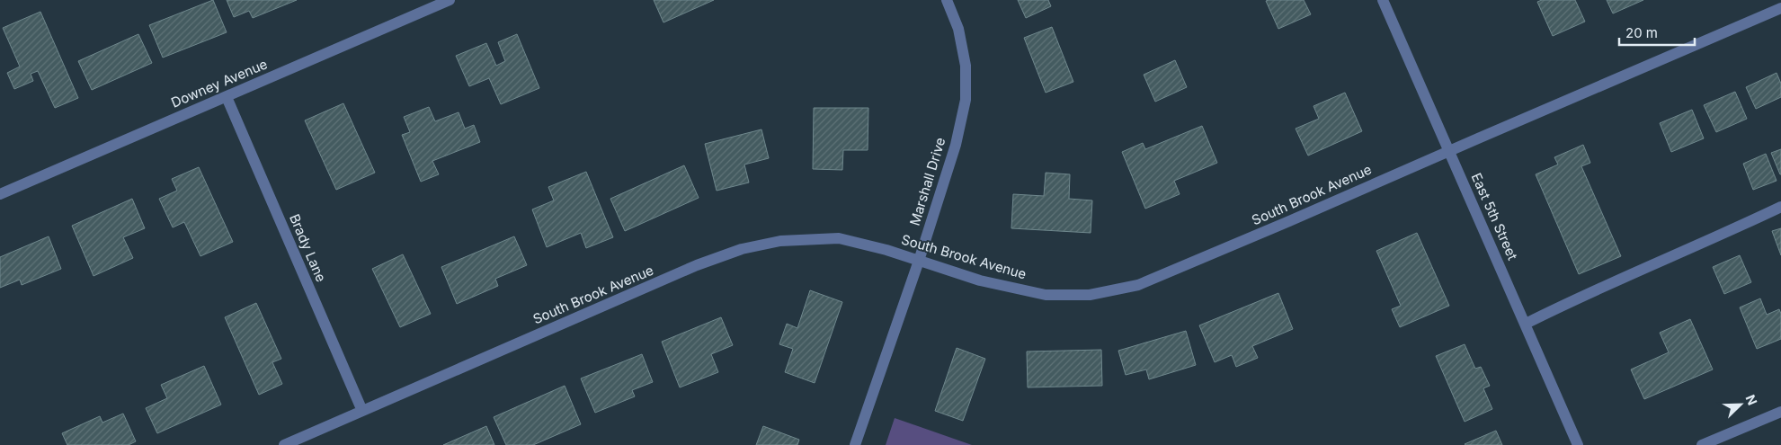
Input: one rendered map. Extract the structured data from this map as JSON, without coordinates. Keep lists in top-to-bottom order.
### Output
{
  "streets": {
    "street": [
      "Downey Avenue",
      "Marshall Drive",
      "South Brook Avenue",
      "East 5th Street",
      "Brady Lane"
    ]
  },
  "crossings": [
    ["Downey Avenue", "Brady Lane"],
    ["Marshall Drive", "South Brook Avenue"],
    ["South Brook Avenue", "East 5th Street"],
    ["South Brook Avenue", "Brady Lane"]
  ],
  "scale_bar": "20 m",
  "north": "top right"
}
